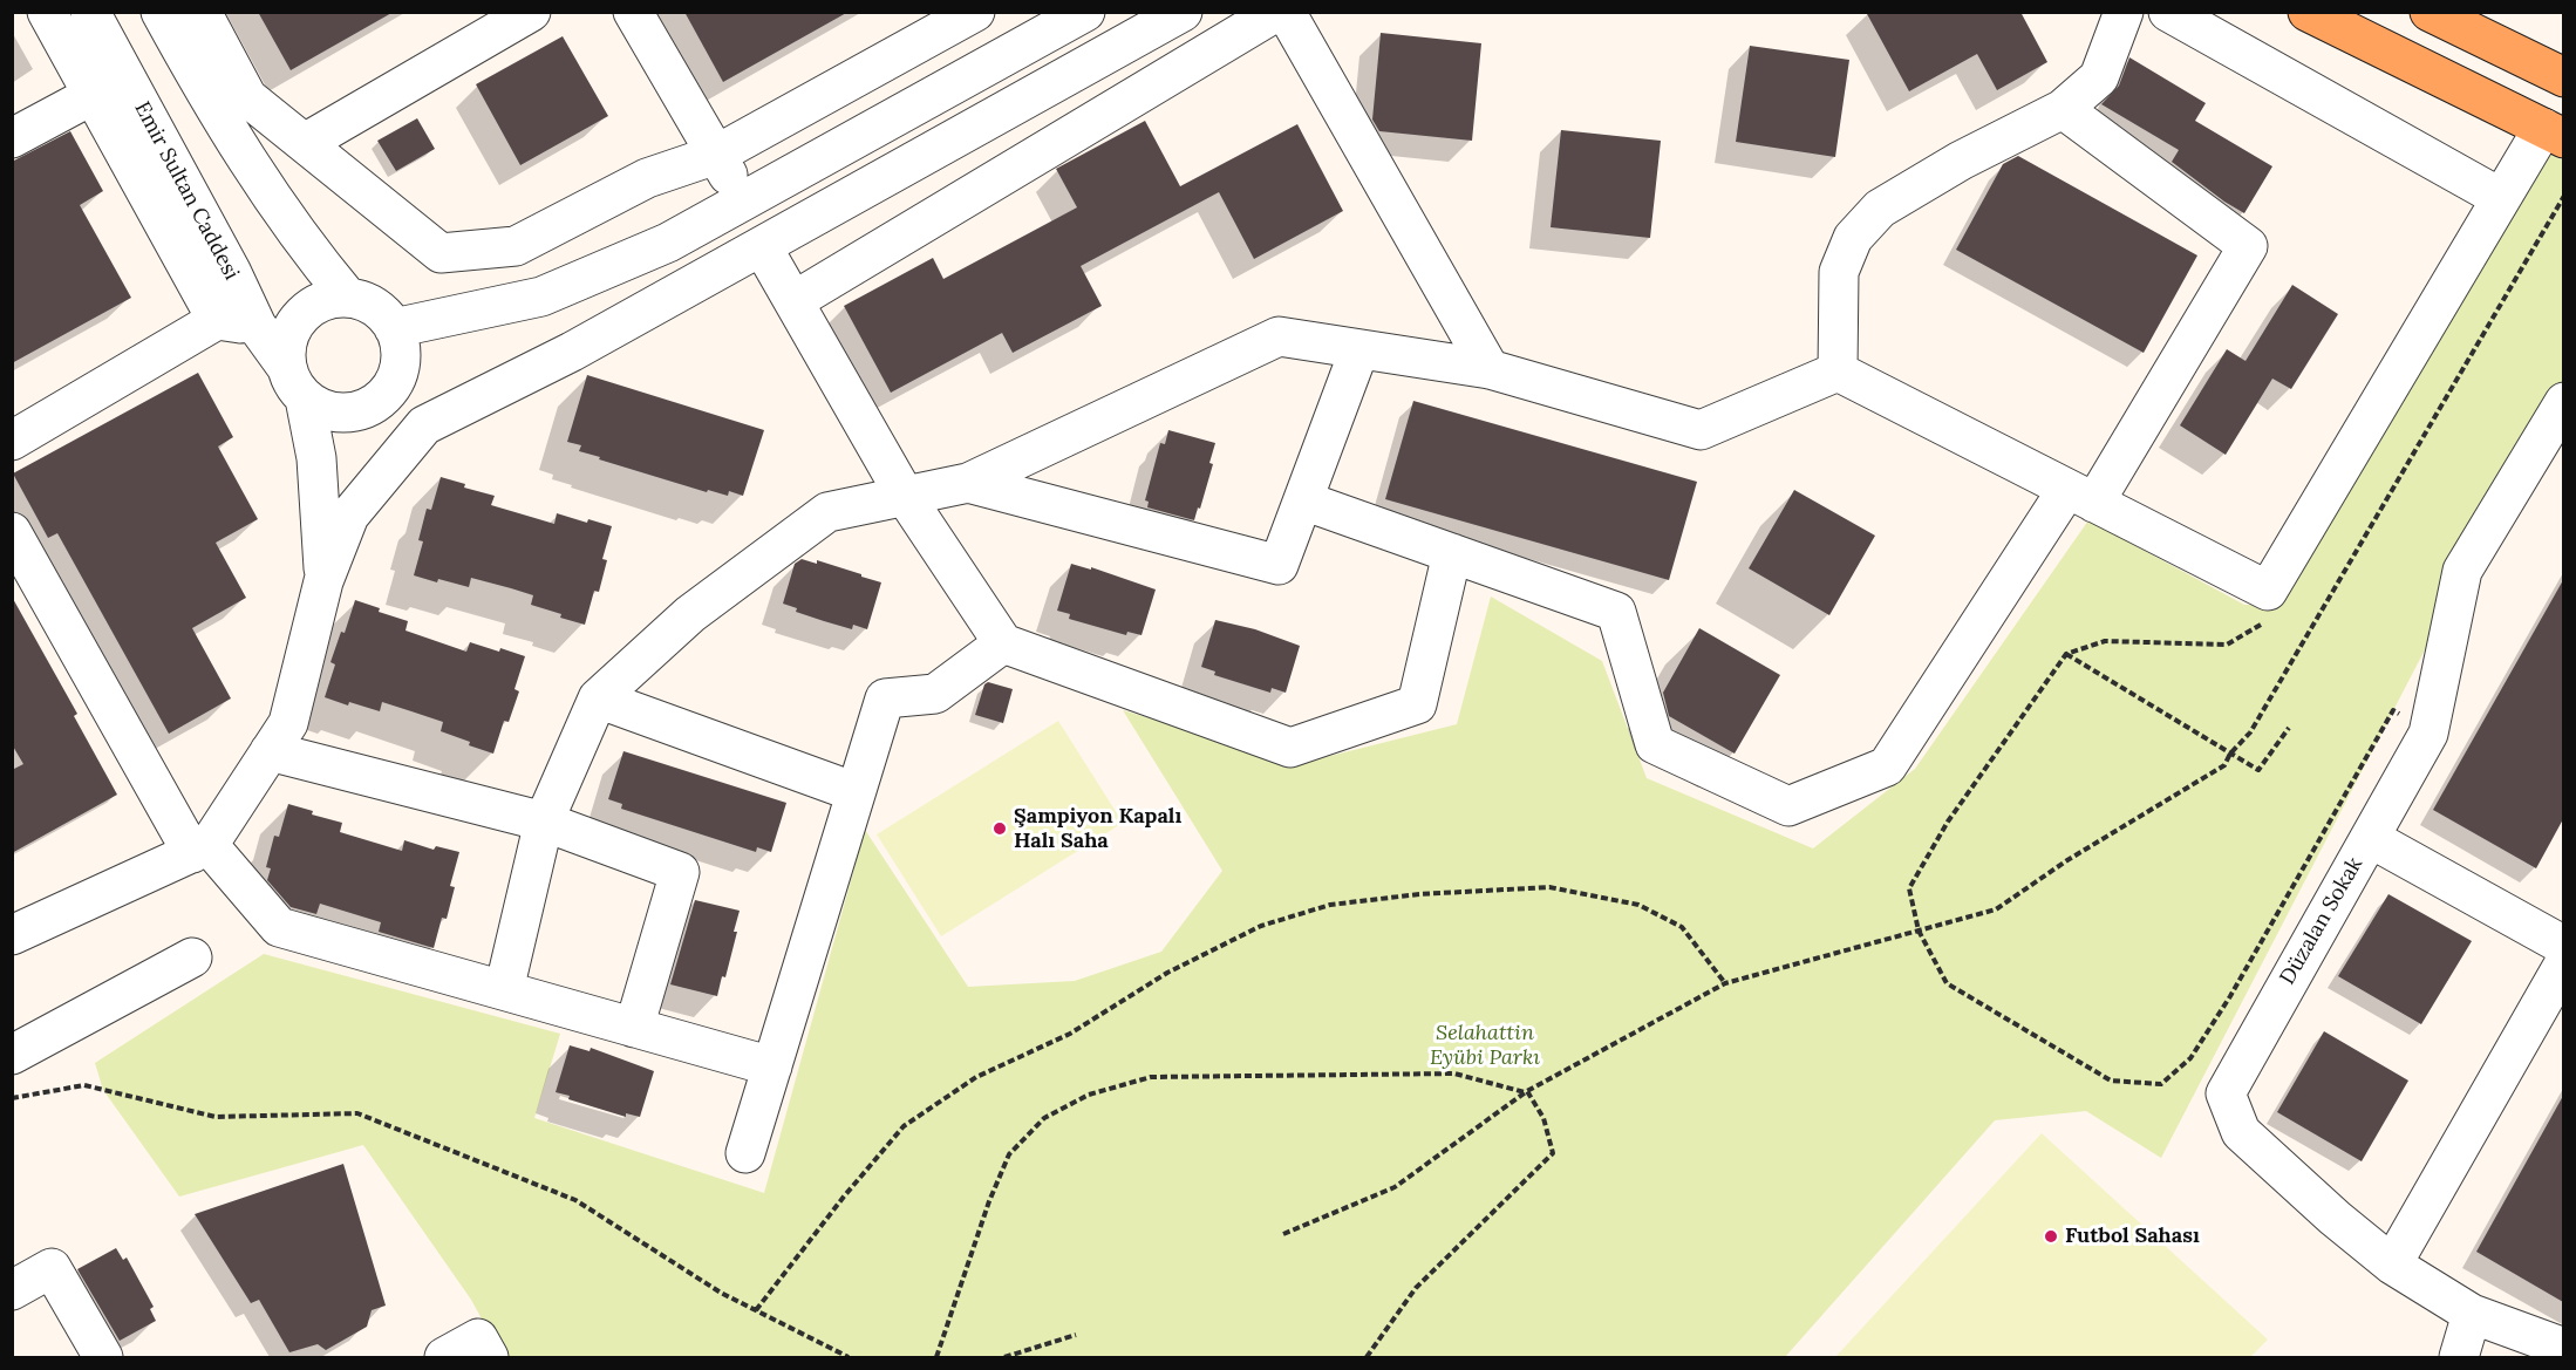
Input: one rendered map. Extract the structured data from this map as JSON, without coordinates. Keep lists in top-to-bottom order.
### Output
{
  "streets": {
    "street": ["Emir Sultan Caddesi", "Düzalan Sokak"]
  },
  "parks": ["Selahattin Eyübi Parkı"],
  "places": ["Şampiyon Kapalı Halı Saha", "Futbol Sahası"]
}
